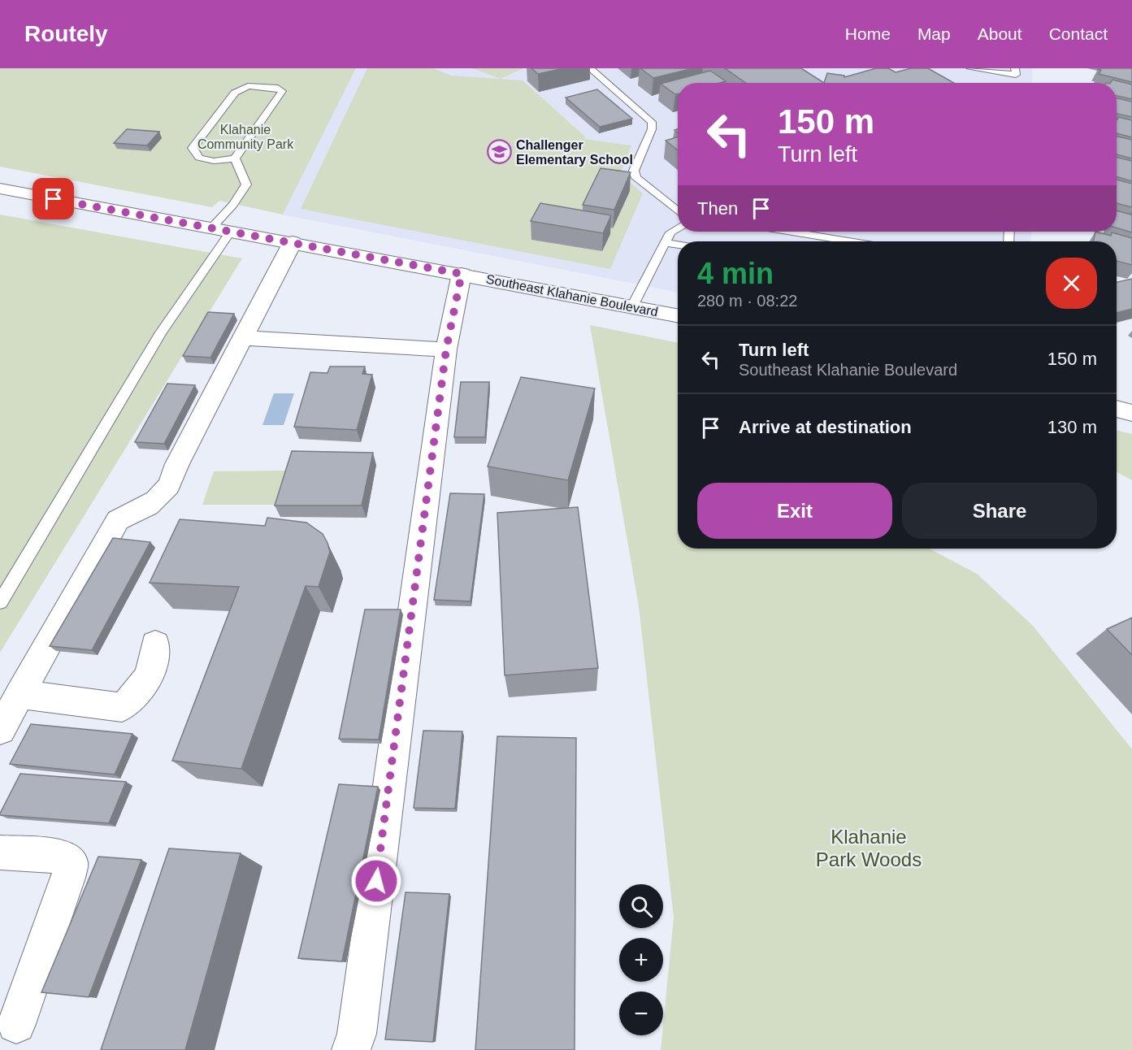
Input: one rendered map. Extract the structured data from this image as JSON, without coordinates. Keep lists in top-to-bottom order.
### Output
{
  "streets": {
    "street": ["Southeast Klahanie Boulevard"]
  },
  "parks": ["Klahanie Community Park", "Klahanie Park Woods"],
  "places": {
    "school or university": ["Challenger Elementary School"]
  },
  "page": {
    "header": "Routely",
    "nav": [
      "Home",
      "Map",
      "About",
      "Contact"
    ],
    "turn": ["150 m", "Turn left"],
    "then": "Then",
    "heading": ["4 min", "280 m · 08:22"],
    "list": [
      {
        "name": "Turn left",
        "note": "Southeast Klahanie Boulevard",
        "value": "150 m"
      },
      {
        "name": "Arrive at destination",
        "value": "130 m"
      }
    ],
    "buttons": ["Exit", "Share"],
    "map_buttons": ["+", "−"]
  }
}
